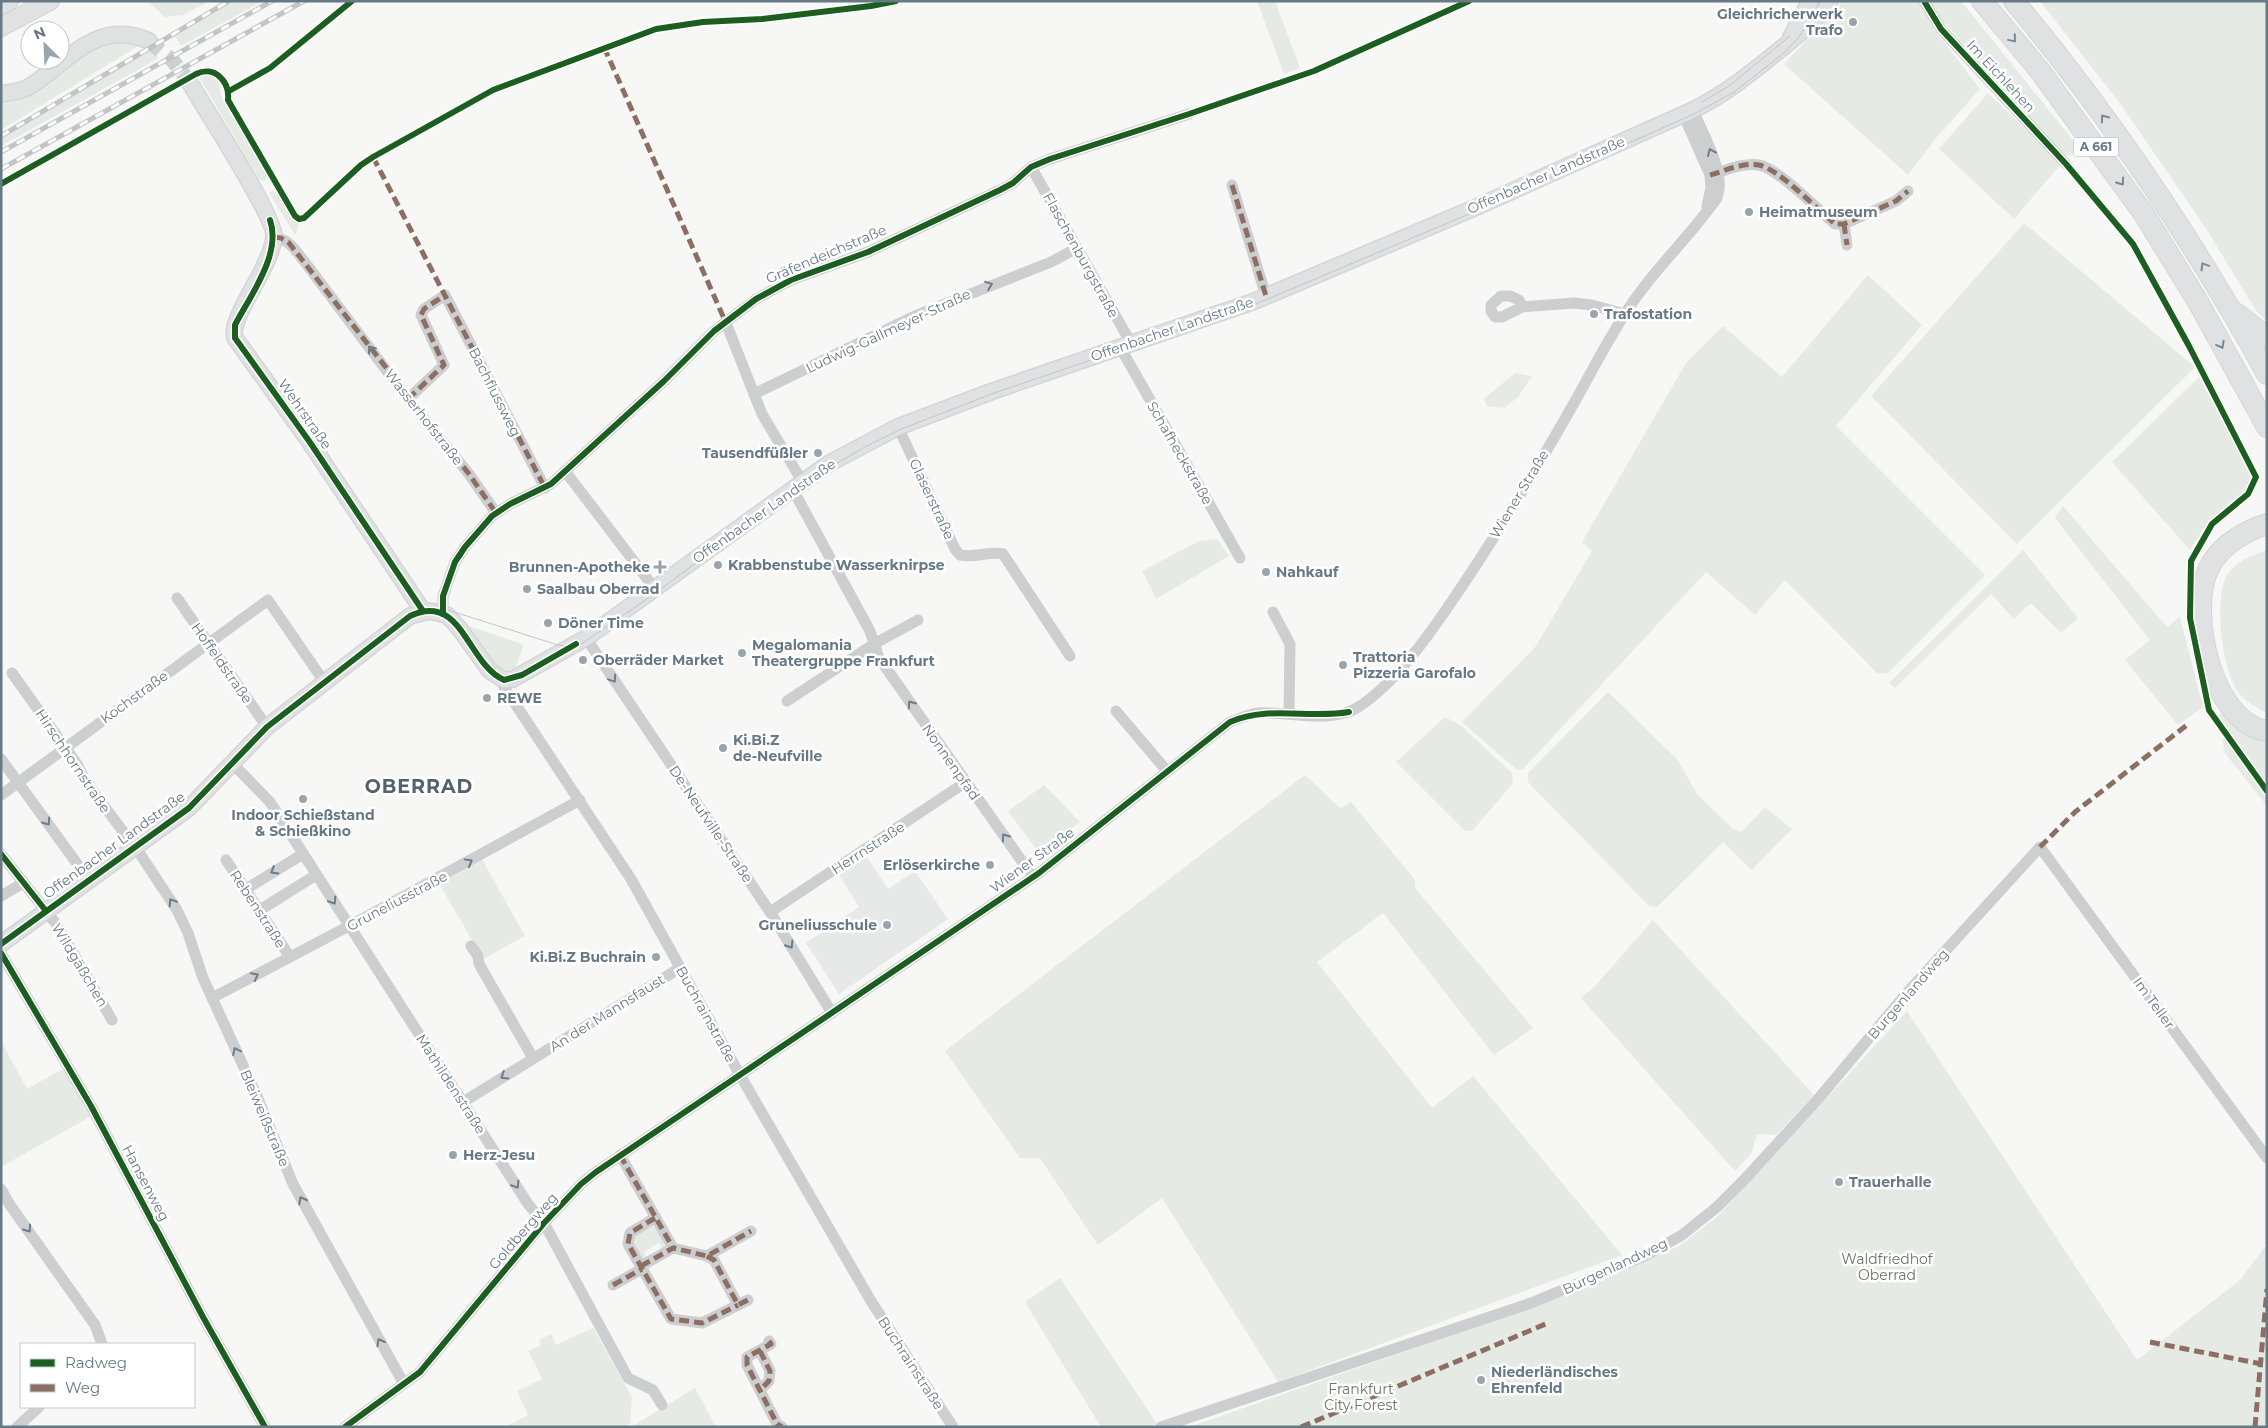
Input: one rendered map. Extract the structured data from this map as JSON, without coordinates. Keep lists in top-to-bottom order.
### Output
{
  "streets": {
    "highway": ["A 661"],
    "main road": ["Offenbacher Landstraße", "Wehrstraße"],
    "street": [
      "Im Eichlehen",
      "Gräfendeichstraße",
      "Flaschenburgstraße",
      "Ludwig-Gallmeyer-Straße",
      "Bachflussweg",
      "Wasserhofstraße",
      "Schafheckstraße",
      "Wiener Straße",
      "Glaserstraße",
      "Hoffeldstraße",
      "Kochstraße",
      "Hirschhornstraße",
      "Nonnenpfad",
      "De-Neufville-Straße",
      "Herrnstraße",
      "Gruneliusstraße",
      "Rebenstraße",
      "Wildgäßchen",
      "Burgenlandweg",
      "Im Teller",
      "An der Mannsfaust",
      "Buchrainstraße",
      "Mathildenstraße",
      "Bleiweißstraße",
      "Hansenweg",
      "Goldbergweg"
    ]
  },
  "crossings": [
    ["Offenbacher Landstraße", "Flaschenburgstraße"],
    ["Offenbacher Landstraße", "Wehrstraße"],
    ["Offenbacher Landstraße", "Schafheckstraße"],
    ["Offenbacher Landstraße", "Wiener Straße"],
    ["Offenbacher Landstraße", "Glaserstraße"],
    ["Offenbacher Landstraße", "Hoffeldstraße"],
    ["Offenbacher Landstraße", "Kochstraße"],
    ["Offenbacher Landstraße", "Hirschhornstraße"],
    ["Offenbacher Landstraße", "Nonnenpfad"],
    ["Offenbacher Landstraße", "De-Neufville-Straße"],
    ["Offenbacher Landstraße", "Wildgäßchen"],
    ["Offenbacher Landstraße", "Buchrainstraße"],
    ["Offenbacher Landstraße", "Mathildenstraße"],
    ["Offenbacher Landstraße", "Bleiweißstraße"],
    ["Gräfendeichstraße", "Flaschenburgstraße"],
    ["Gräfendeichstraße", "Bachflussweg"],
    ["Gräfendeichstraße", "Wasserhofstraße"],
    ["Gräfendeichstraße", "Nonnenpfad"],
    ["Flaschenburgstraße", "Ludwig-Gallmeyer-Straße"],
    ["Flaschenburgstraße", "Schafheckstraße"],
    ["Ludwig-Gallmeyer-Straße", "Nonnenpfad"],
    ["Bachflussweg", "Wasserhofstraße"],
    ["Wehrstraße", "Wasserhofstraße"],
    ["Wiener Straße", "Nonnenpfad"],
    ["Wiener Straße", "De-Neufville-Straße"],
    ["Wiener Straße", "Buchrainstraße"],
    ["Wiener Straße", "Goldbergweg"],
    ["Hoffeldstraße", "Kochstraße"],
    ["Kochstraße", "Hirschhornstraße"],
    ["Hirschhornstraße", "Bleiweißstraße"],
    ["Nonnenpfad", "Herrnstraße"],
    ["De-Neufville-Straße", "Herrnstraße"],
    ["Gruneliusstraße", "Rebenstraße"],
    ["Gruneliusstraße", "Buchrainstraße"],
    ["Gruneliusstraße", "Mathildenstraße"],
    ["Gruneliusstraße", "Bleiweißstraße"],
    ["Burgenlandweg", "Im Teller"],
    ["An der Mannsfaust", "Buchrainstraße"],
    ["An der Mannsfaust", "Mathildenstraße"],
    ["Buchrainstraße", "Goldbergweg"],
    ["Mathildenstraße", "Goldbergweg"],
    ["Bleiweißstraße", "Goldbergweg"]
  ],
  "one_way": [
    "Ludwig-Gallmeyer-Straße",
    "Wasserhofstraße",
    "Nonnenpfad",
    "De-Neufville-Straße",
    "Gruneliusstraße",
    "Bleiweißstraße"
  ],
  "districts": ["OBERRAD"],
  "parks": ["Waldfriedhof Oberrad", "Frankfurt City Forest"],
  "places": {
    "other": [
      "Gleichricherwerk Trafo",
      "Heimatmuseum",
      "Trafostation",
      "Tausendfüßler",
      "Krabbenstube Wasserknirpse",
      "Nahkauf",
      "Saalbau Oberrad",
      "Döner Time",
      "Megalomania Theatergruppe Frankfurt",
      "Oberräder Market",
      "Trattoria Pizzeria Garofalo",
      "REWE",
      "Ki.Bi.Z de-Neufville",
      "Indoor Schießstand & Schießkino",
      "Erlöserkirche",
      "Gruneliusschule",
      "Ki.Bi.Z Buchrain",
      "Herz-Jesu",
      "Trauerhalle",
      "Niederländisches Ehrenfeld"
    ],
    "health": ["Brunnen-Apotheke"]
  },
  "legend": ["Radweg", "Weg"],
  "north": "top left"
}
